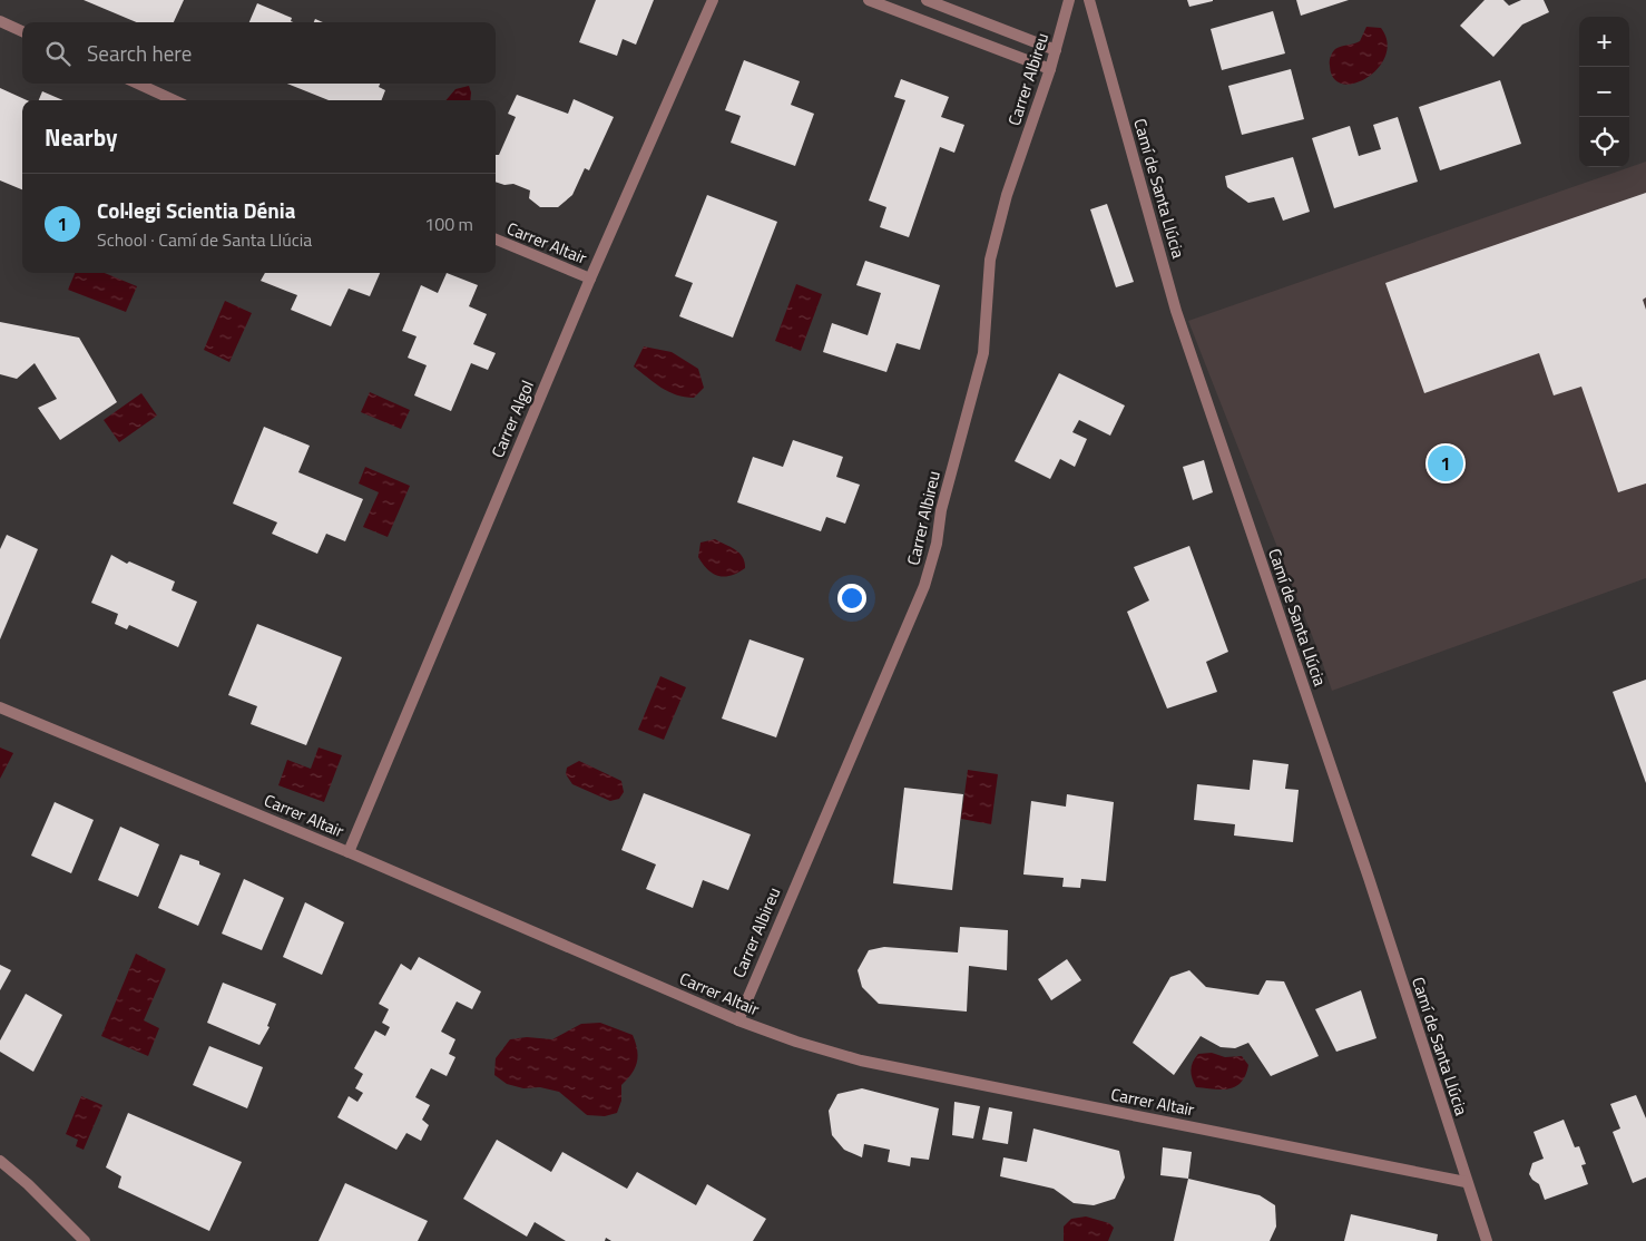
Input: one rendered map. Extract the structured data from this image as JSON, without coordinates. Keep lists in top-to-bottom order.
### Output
{
  "streets": {
    "street": [
      "Carrer Albireu",
      "Camí de Santa Llúcia",
      "Carrer Altair",
      "Carrer Algol"
    ]
  },
  "crossings": [
    ["Carrer Albireu", "Carrer Altair"],
    ["Camí de Santa Llúcia", "Carrer Altair"],
    ["Carrer Altair", "Carrer Algol"]
  ],
  "page": {
    "map_buttons": ["+", "−"],
    "search": "Search here",
    "heading": "Nearby",
    "list": [
      {
        "mark": "1",
        "name": "Col·legi Scientia Dénia",
        "note": "School · Camí de Santa Llúcia",
        "value": "100 m"
      }
    ],
    "pins": "1"
  }
}
